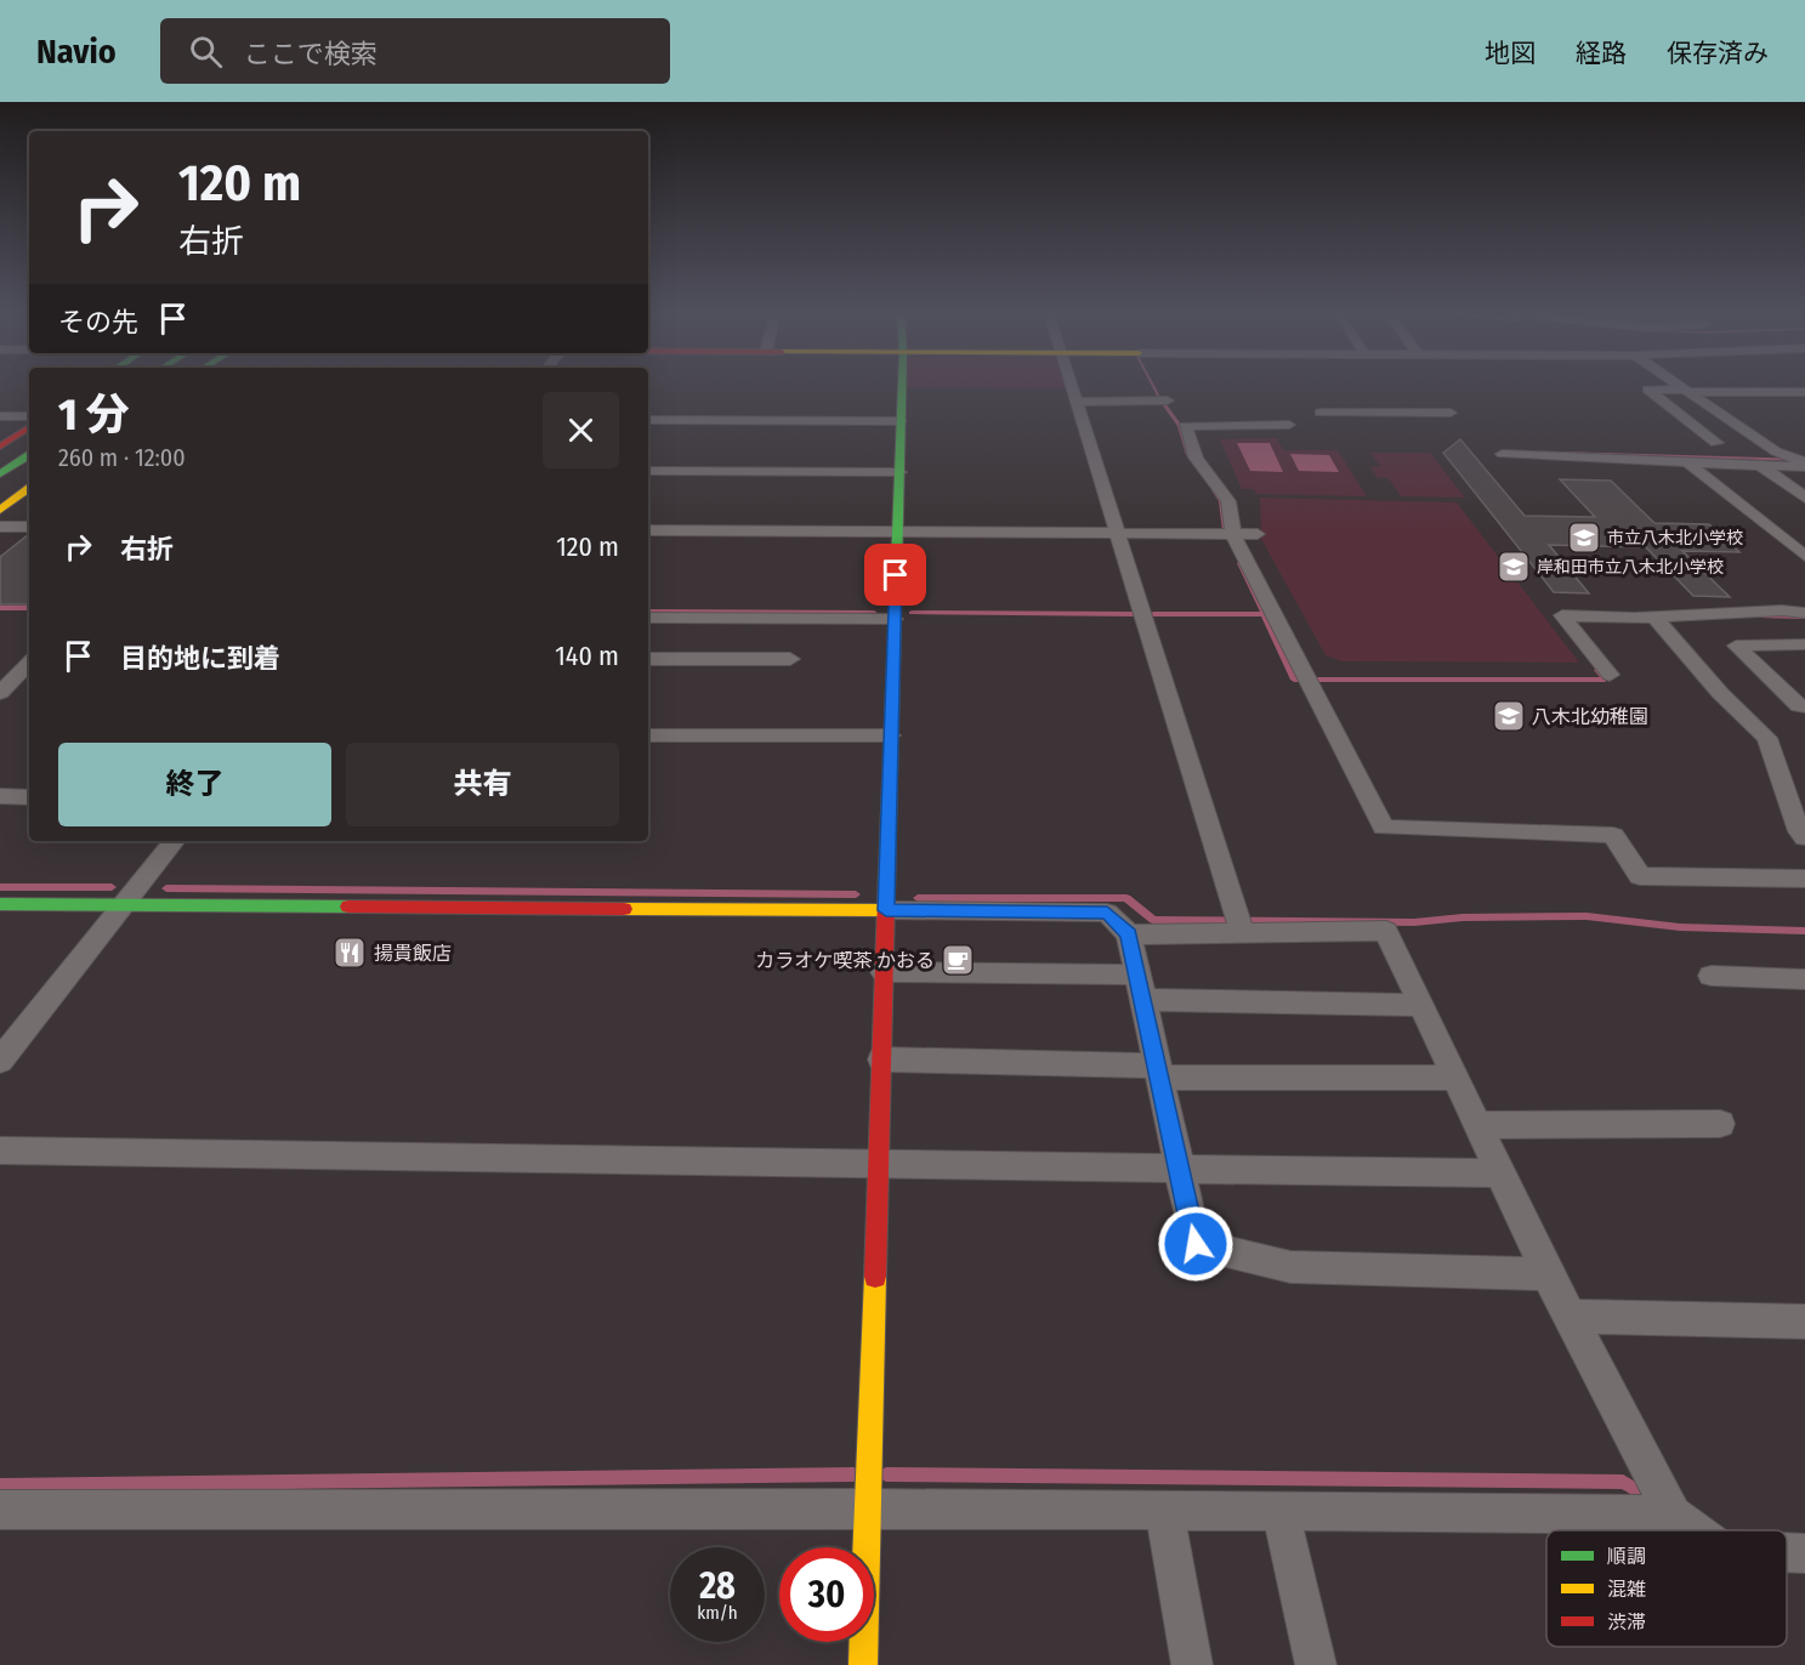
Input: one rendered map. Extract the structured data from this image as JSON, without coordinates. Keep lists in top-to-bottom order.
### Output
{
  "places": {
    "school or university": ["市立八木北小学校", "岸和田市立八木北小学校", "八木北幼稚園"],
    "restaurant": ["揚貴飯店"],
    "cafe": ["カラオケ喫茶 かおる"]
  },
  "legend": ["順調", "混雑", "渋滞"],
  "page": {
    "header": "Navio",
    "search": "ここで検索",
    "nav": ["地図", "経路", "保存済み"],
    "turn": ["120 m", "右折"],
    "then": "その先",
    "heading": ["1 分", "260 m · 12:00"],
    "list": [
      {
        "name": "右折",
        "value": "120 m"
      },
      {
        "name": "目的地に到着",
        "value": "140 m"
      }
    ],
    "buttons": ["終了", "共有"],
    "speed": "28 km/h",
    "limit": "30"
  }
}
